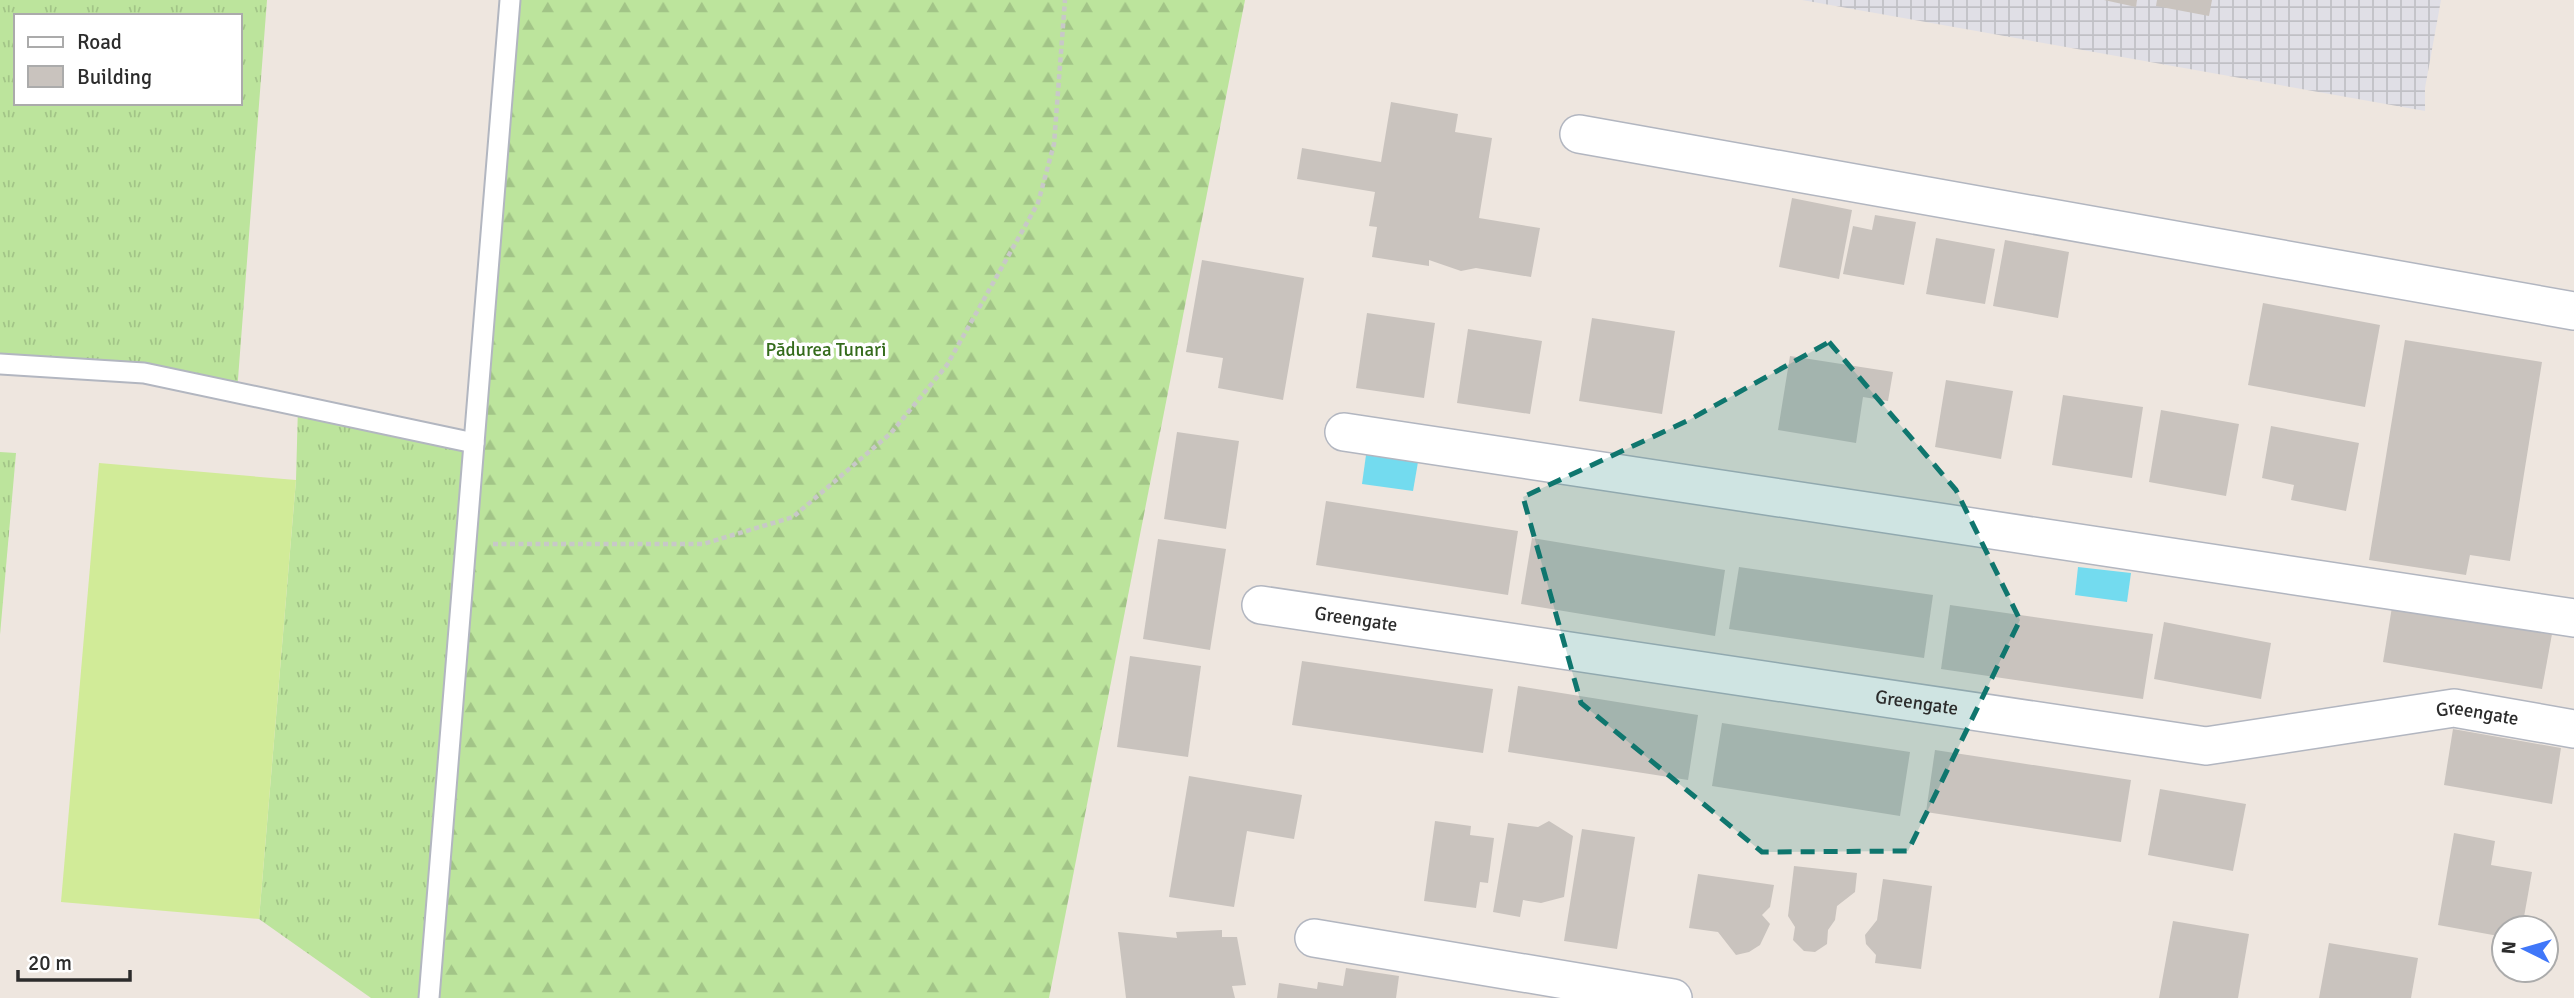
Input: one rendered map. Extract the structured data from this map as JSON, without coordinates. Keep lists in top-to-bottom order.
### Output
{
  "streets": {
    "street": ["Greengate"]
  },
  "parks": ["Pădurea Tunari"],
  "legend": ["Road", "Building"],
  "scale_bar": "20 m",
  "north": "left"
}
